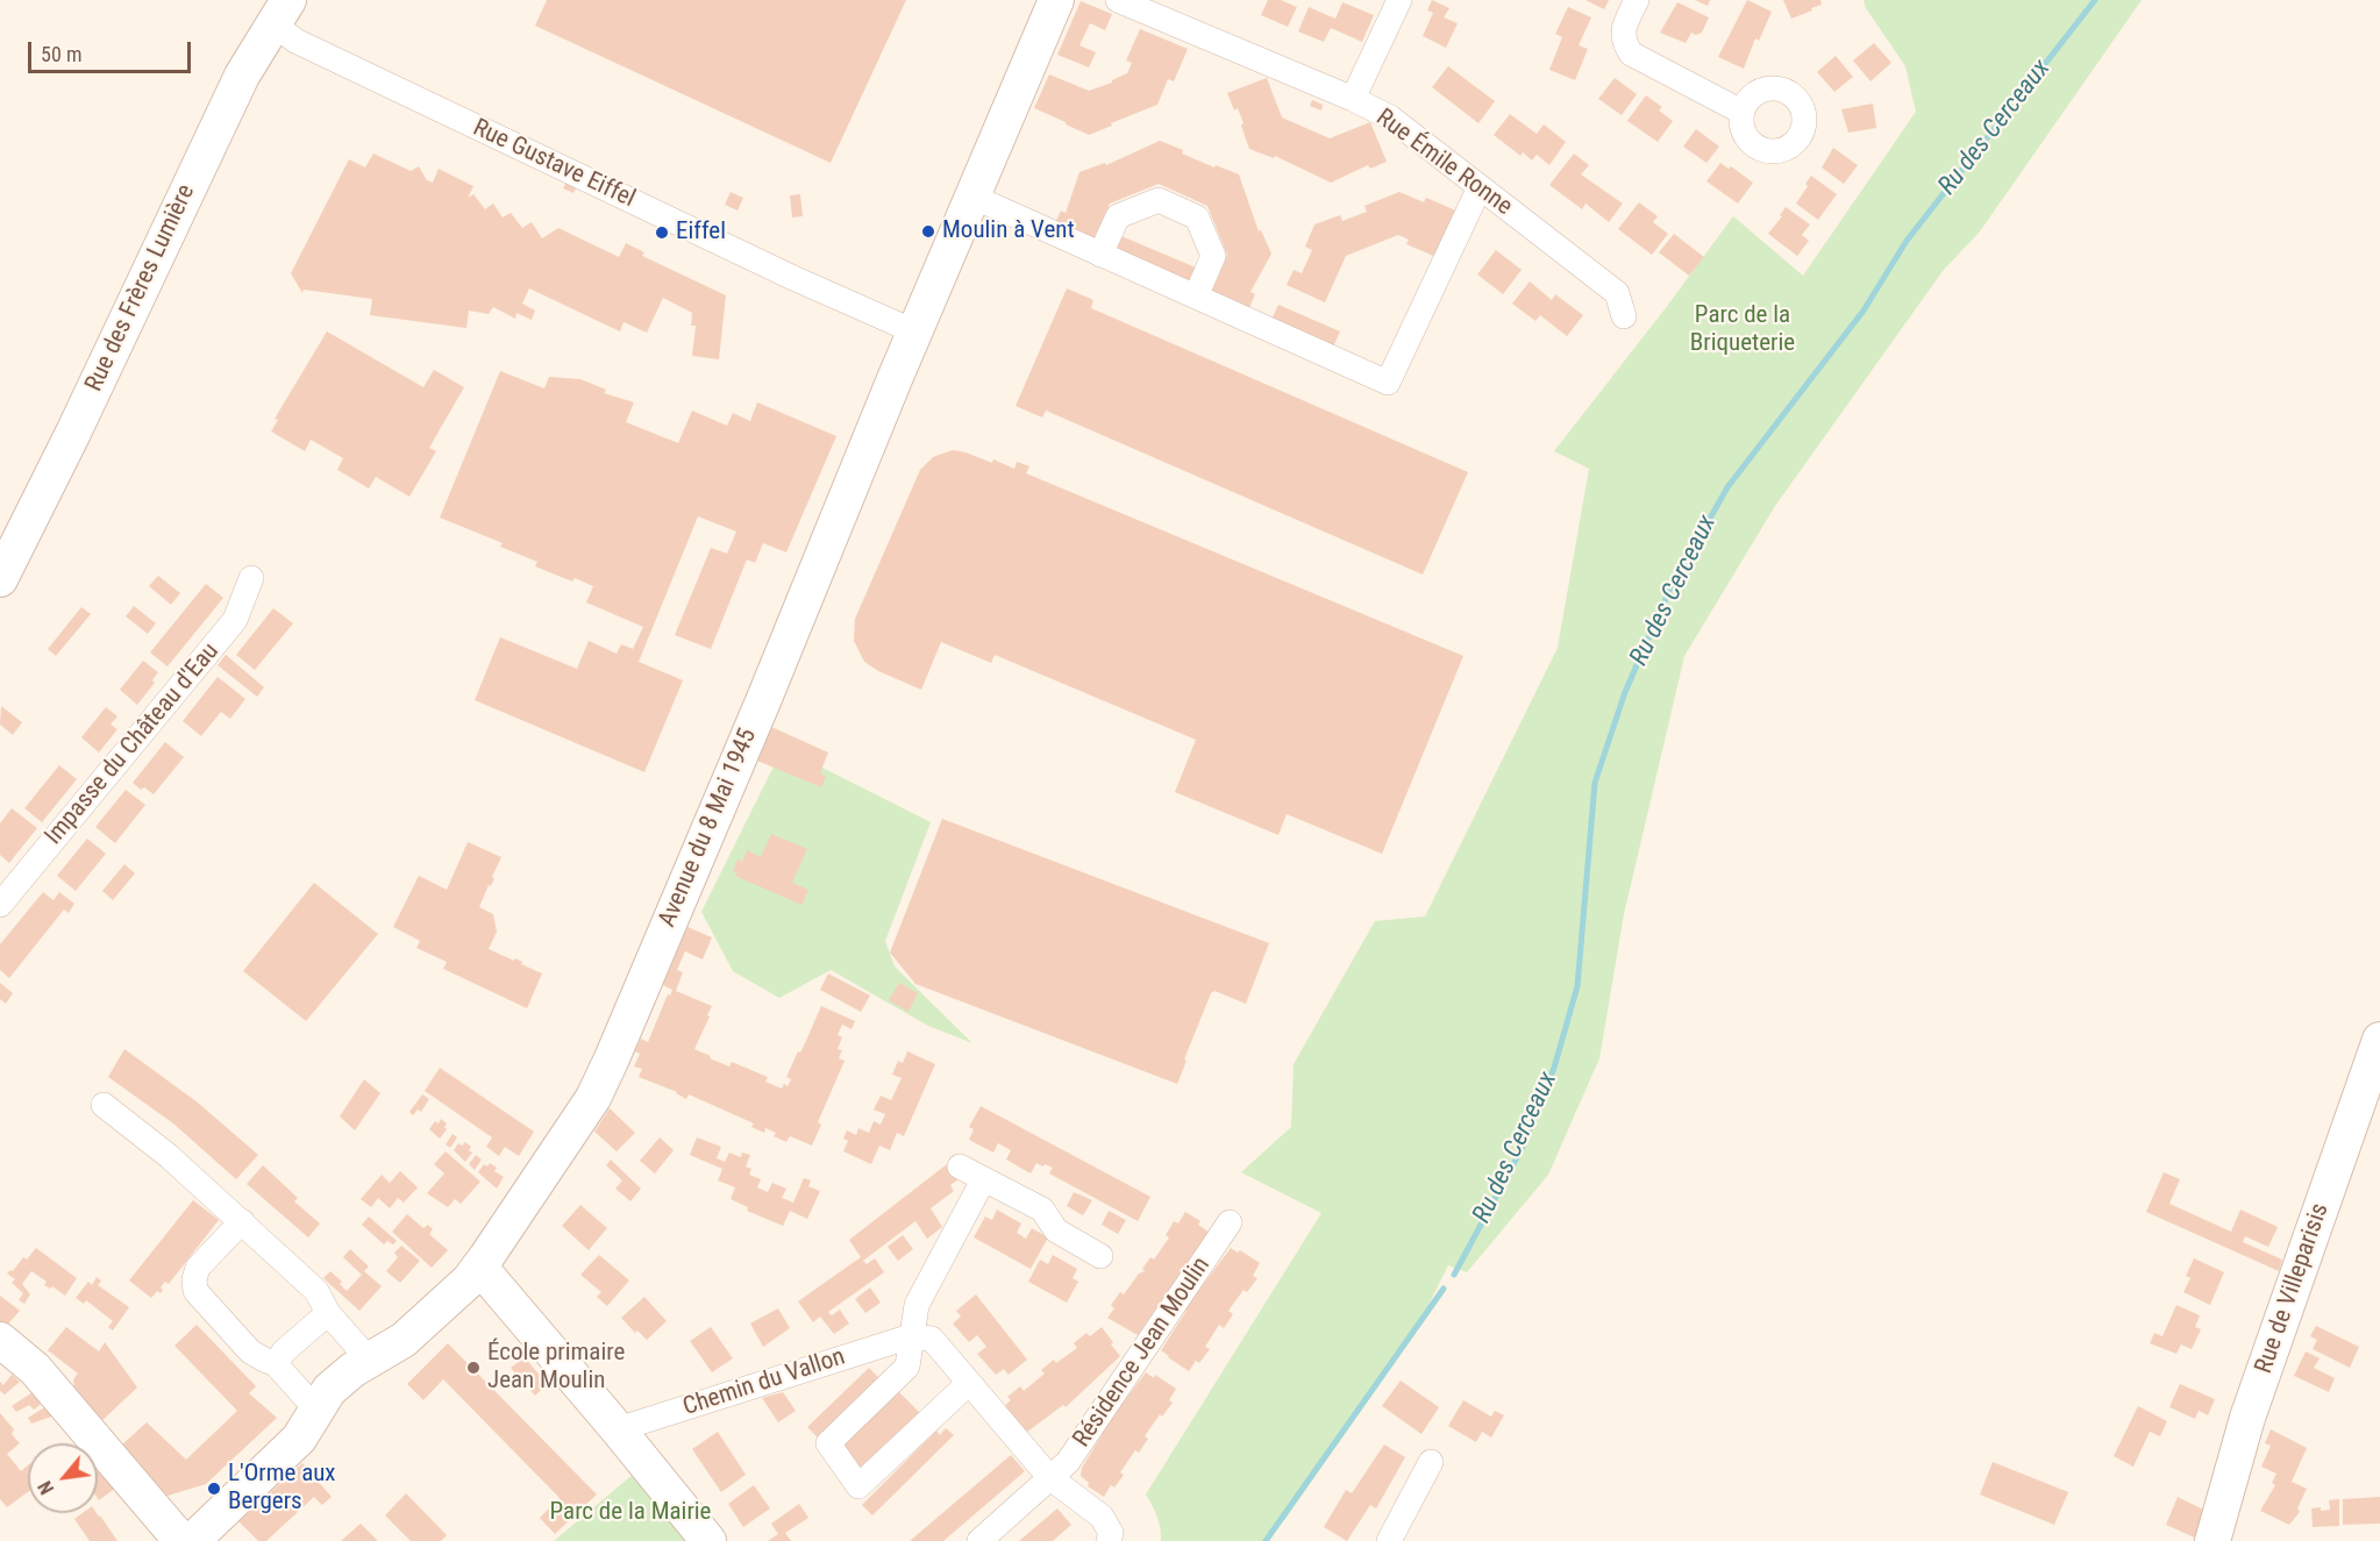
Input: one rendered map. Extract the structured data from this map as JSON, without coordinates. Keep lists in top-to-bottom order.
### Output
{
  "streets": {
    "street": [
      "Rue Émile Ronne",
      "Rue Gustave Eiffel",
      "Rue des Frères Lumière",
      "Impasse du Château d'Eau",
      "Avenue du 8 Mai 1945",
      "Rue de Villeparisis",
      "Résidence Jean Moulin",
      "Chemin du Vallon"
    ]
  },
  "crossings": [
    ["Rue Gustave Eiffel", "Rue des Frères Lumière"],
    ["Rue Gustave Eiffel", "Avenue du 8 Mai 1945"]
  ],
  "water": ["Ru des Cerceaux"],
  "parks": ["Parc de la Briqueterie", "Parc de la Mairie"],
  "places": [
    "Moulin à Vent",
    "Eiffel",
    "École primaire Jean Moulin",
    "L'Orme aux Bergers"
  ],
  "scale_bar": "50 m",
  "north": "bottom left"
}
